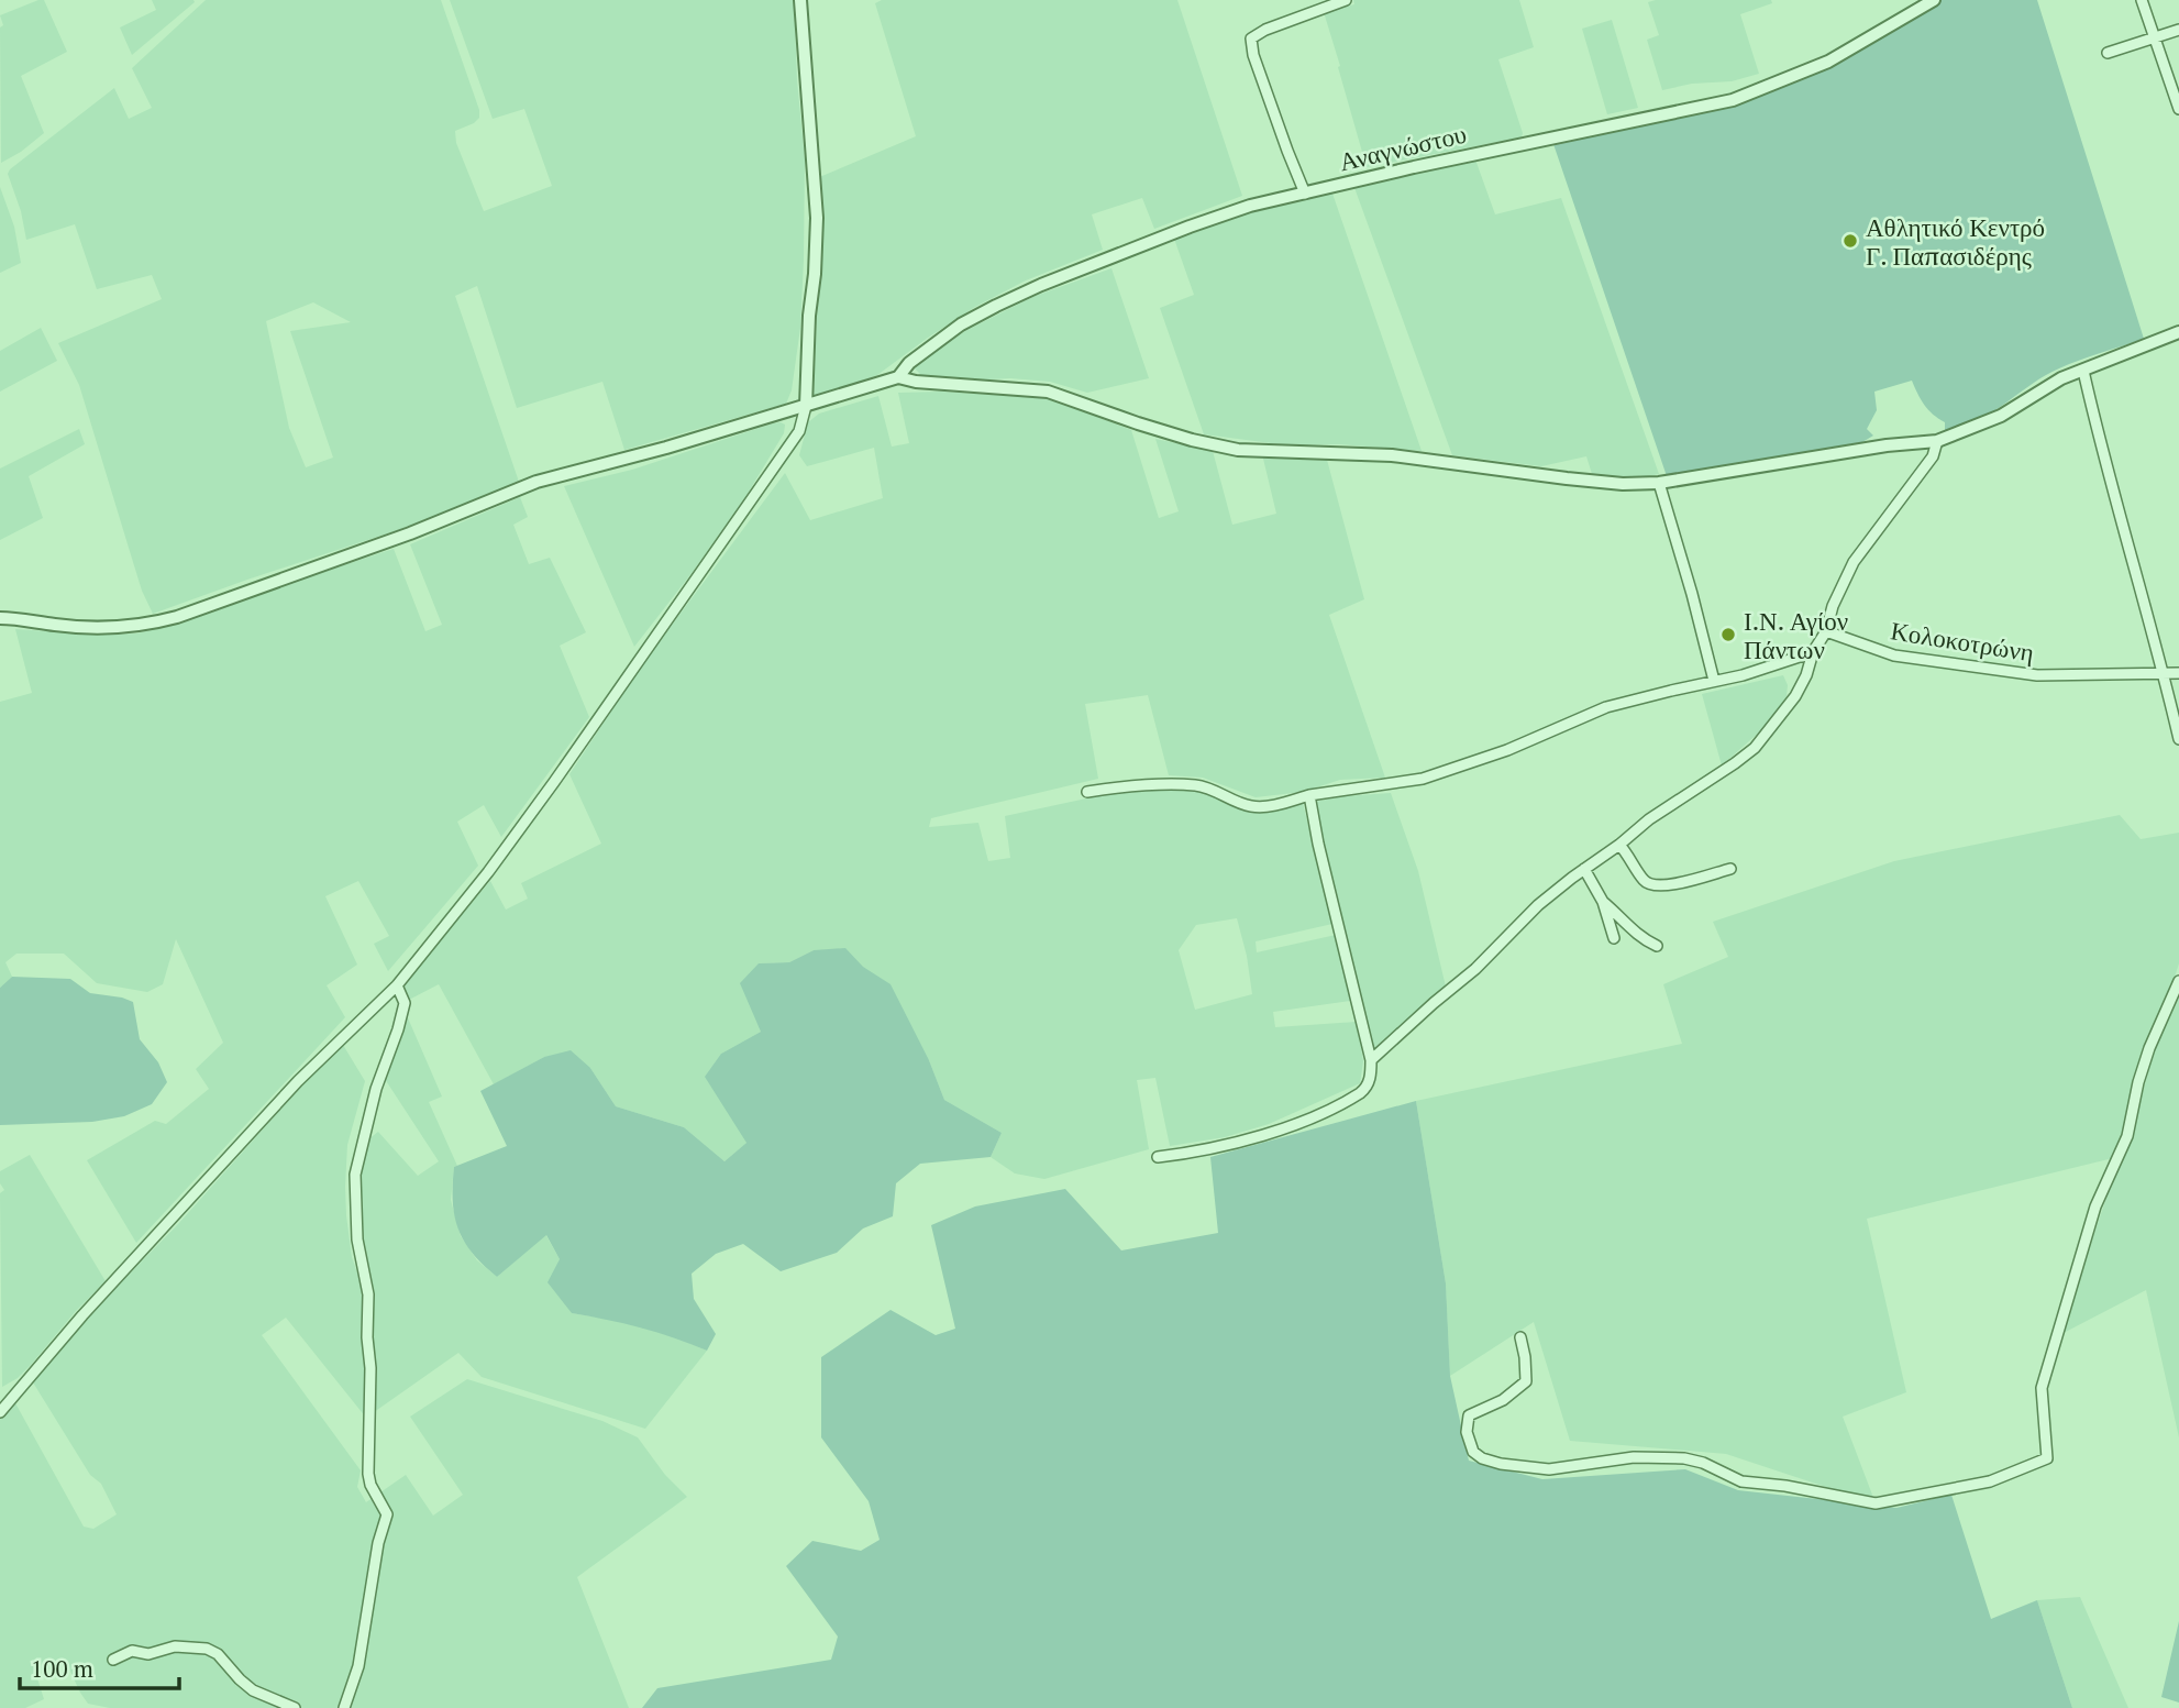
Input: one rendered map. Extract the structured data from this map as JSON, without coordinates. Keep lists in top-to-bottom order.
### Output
{
  "streets": {
    "street": ["Αναγνώστου", "Κολοκοτρώνη"]
  },
  "places": ["Αθλητικό Κεντρό Γ. Παπασιδέρης", "Ι.Ν. Αγίον Πάντων"],
  "scale_bar": "100 m"
}
